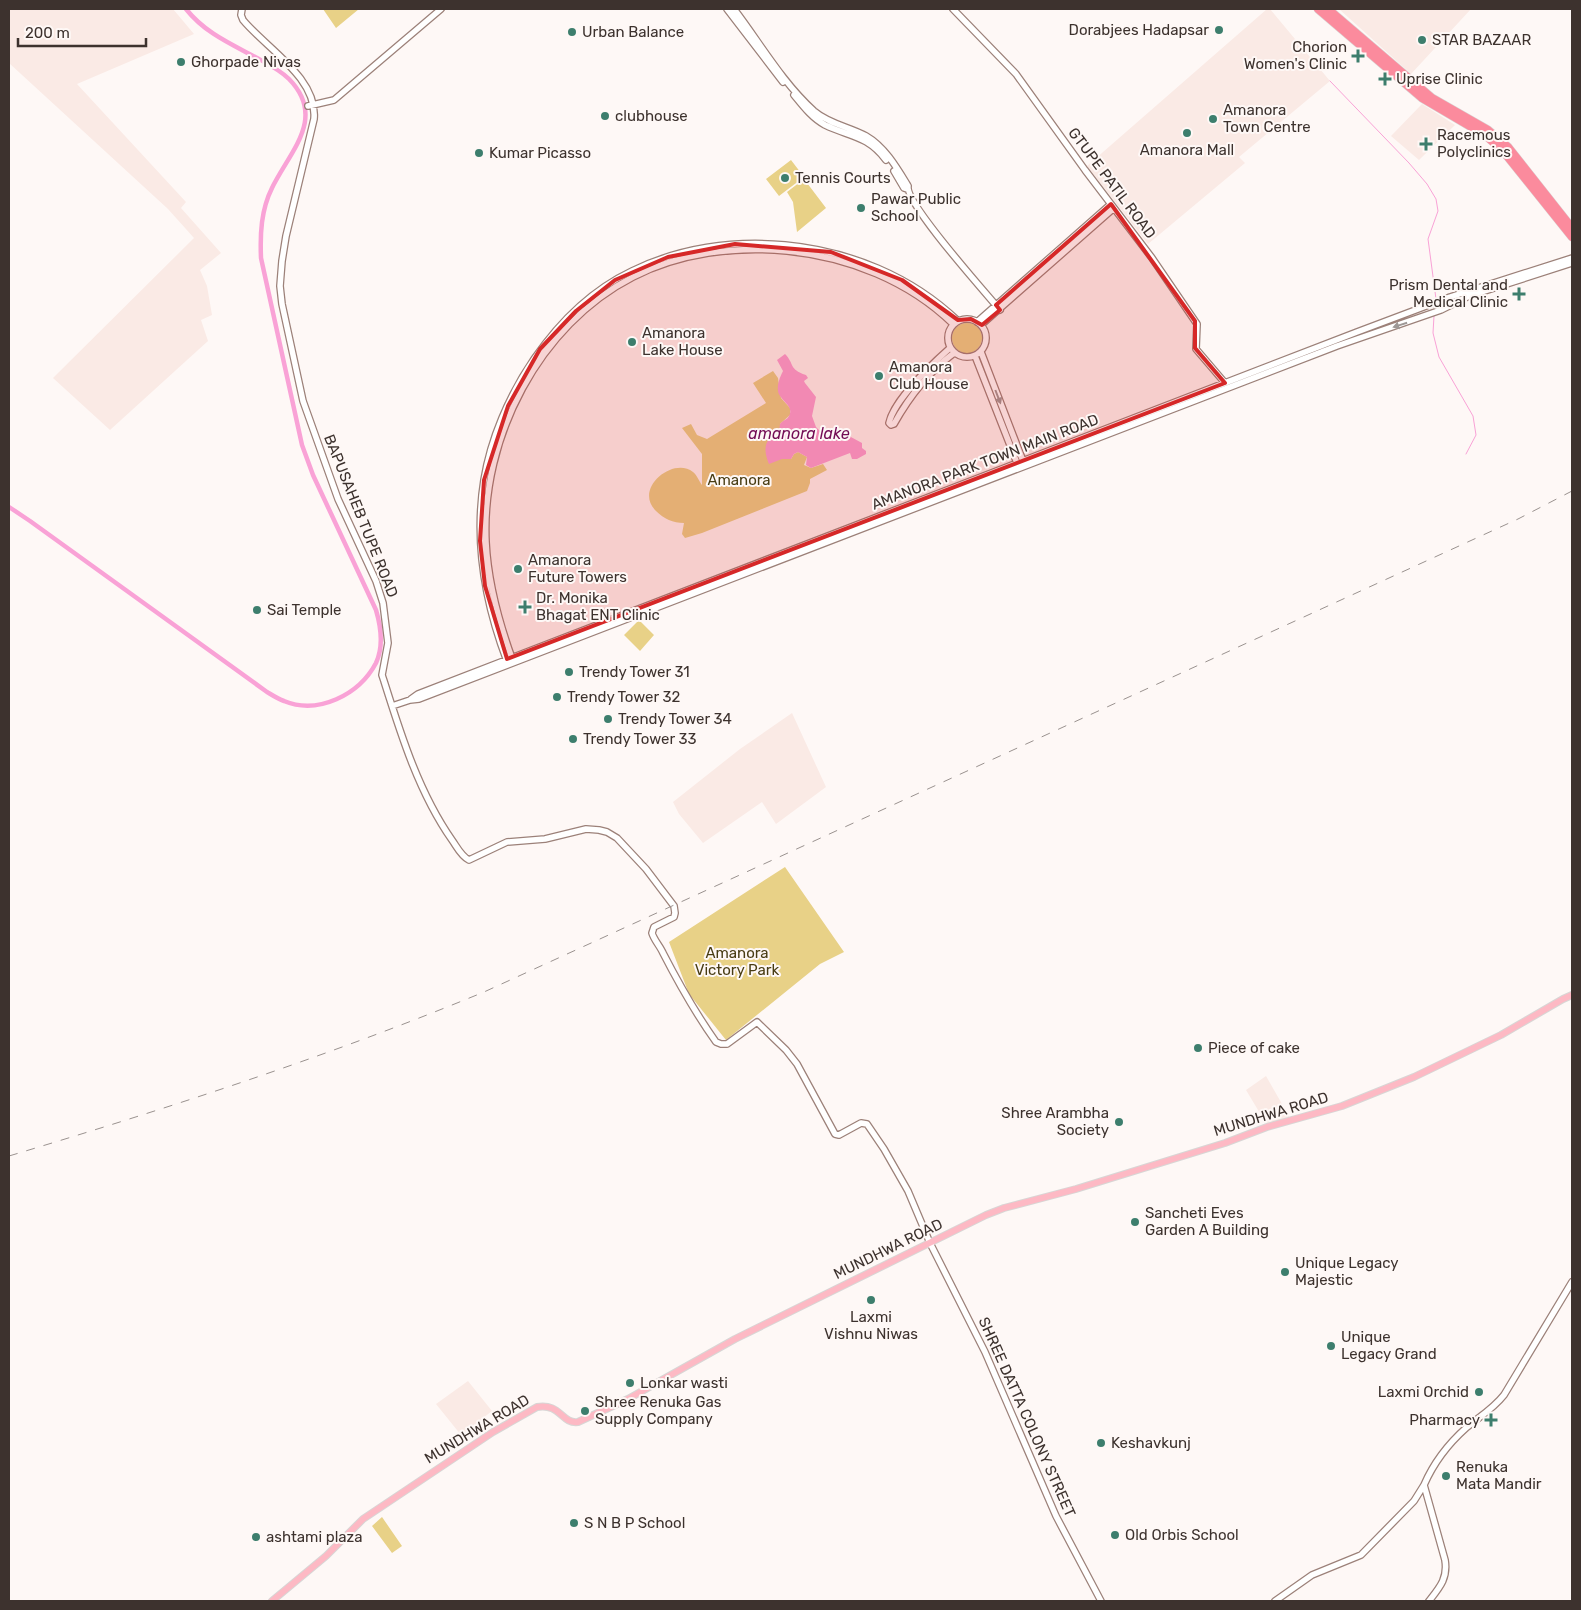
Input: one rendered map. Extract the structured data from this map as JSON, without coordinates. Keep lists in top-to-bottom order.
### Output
{
  "streets": {
    "main road": ["MUNDHWA ROAD"],
    "street": [
      "GTUPE PATIL ROAD",
      "AMANORA PARK TOWN MAIN ROAD",
      "BAPUSAHEB TUPE ROAD",
      "SHREE DATTA COLONY STREET"
    ]
  },
  "crossings": [
    ["GTUPE PATIL ROAD", "AMANORA PARK TOWN MAIN ROAD"],
    ["AMANORA PARK TOWN MAIN ROAD", "BAPUSAHEB TUPE ROAD"],
    ["BAPUSAHEB TUPE ROAD", "MUNDHWA ROAD"],
    ["BAPUSAHEB TUPE ROAD", "SHREE DATTA COLONY STREET"],
    ["MUNDHWA ROAD", "SHREE DATTA COLONY STREET"]
  ],
  "water": ["amanora lake"],
  "parks": ["Amanora", "Amanora Victory Park"],
  "places": {
    "other": [
      "Dorabjees Hadapsar",
      "Urban Balance",
      "STAR BAZAAR",
      "Ghorpade Nivas",
      "clubhouse",
      "Amanora Town Centre",
      "Amanora Mall",
      "Kumar Picasso",
      "Tennis Courts",
      "Pawar Public School",
      "Amanora Lake House",
      "Amanora Club House",
      "Amanora Future Towers",
      "Sai Temple",
      "Trendy Tower 31",
      "Trendy Tower 32",
      "Trendy Tower 34",
      "Trendy Tower 33",
      "Piece of cake",
      "Shree Arambha Society",
      "Sancheti Eves Garden A Building",
      "Unique Legacy Majestic",
      "Laxmi Vishnu Niwas",
      "Unique Legacy Grand",
      "Lonkar wasti",
      "Laxmi Orchid",
      "Shree Renuka Gas Supply Company",
      "Keshavkunj",
      "Renuka Mata Mandir",
      "S N B P School",
      "Old Orbis School",
      "ashtami plaza"
    ],
    "health": [
      "Chorion Women's Clinic",
      "Uprise Clinic",
      "Racemous Polyclinics",
      "Prism Dental and Medical Clinic",
      "Dr. Monika Bhagat ENT Clinic",
      "Pharmacy"
    ]
  },
  "scale_bar": "200 m"
}
